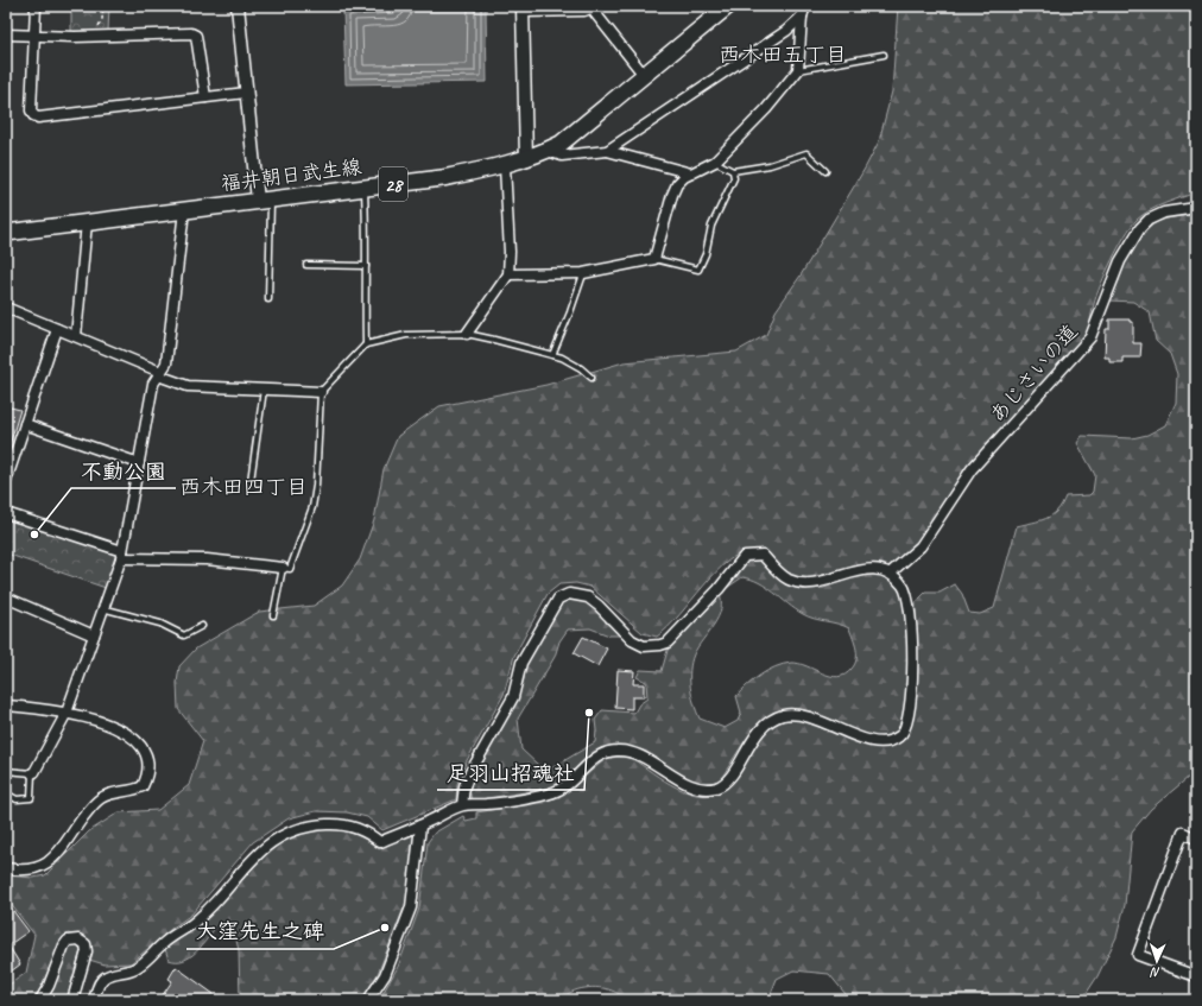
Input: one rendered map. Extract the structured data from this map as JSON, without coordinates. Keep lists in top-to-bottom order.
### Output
{
  "streets": {
    "main road": ["福井朝日武生線", "28"],
    "street": ["あじさいの道"]
  },
  "districts": ["西木田五丁目", "西木田四丁目"],
  "places": ["不動公園", "足羽山招魂社", "大窪先生之碑"],
  "north": "bottom"
}
